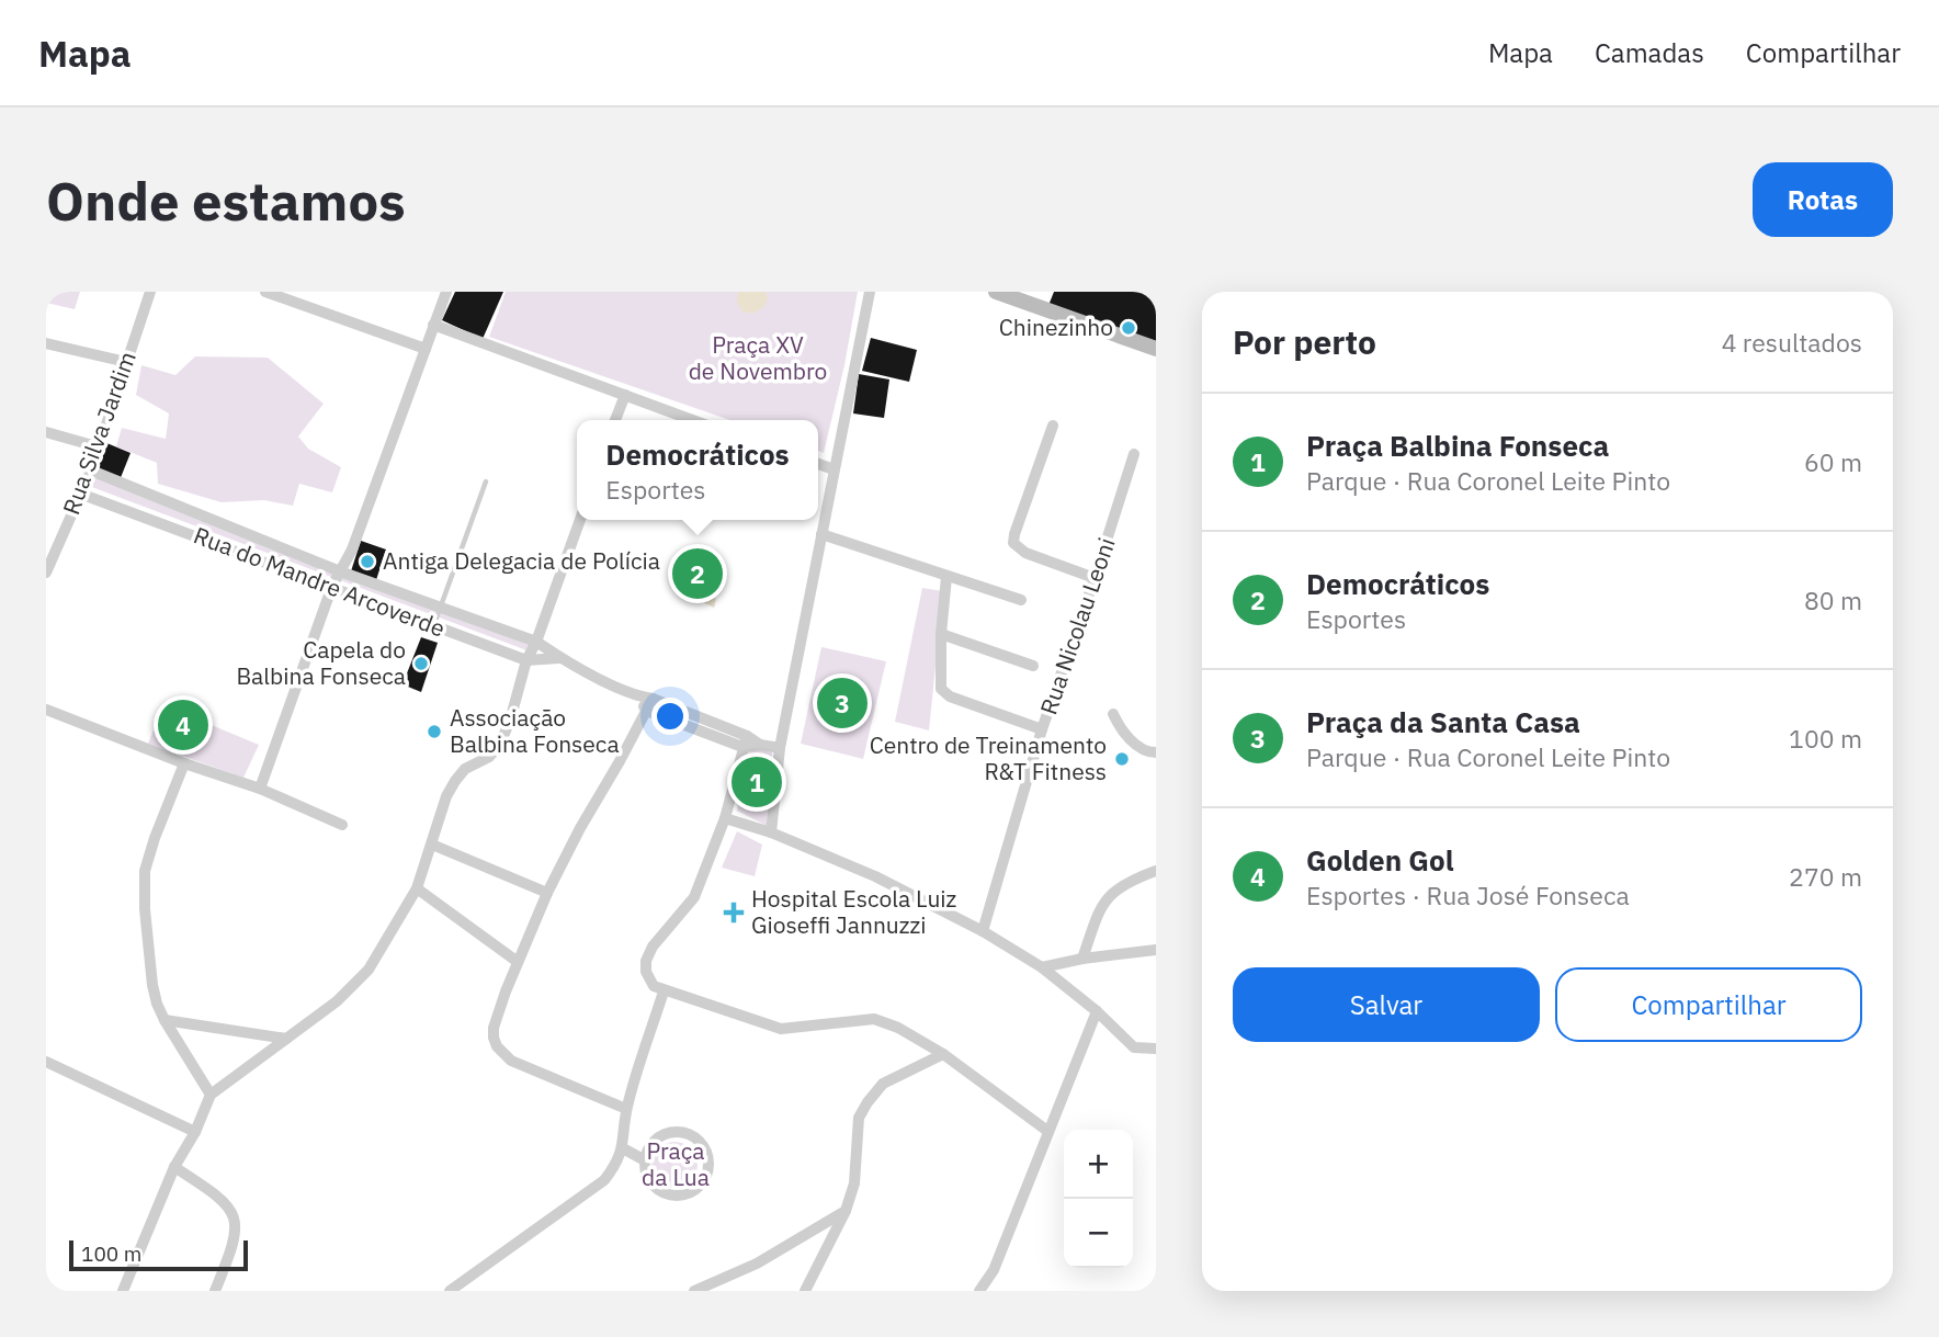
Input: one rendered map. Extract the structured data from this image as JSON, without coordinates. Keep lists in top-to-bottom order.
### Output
{
  "streets": {
    "street": ["Rua Silva Jardim", "Rua do Mandre Arcoverde", "Rua Nicolau Leoni"]
  },
  "crossings": [
    ["Rua Silva Jardim", "Rua do Mandre Arcoverde"]
  ],
  "parks": ["Praça XV de Novembro", "Praça da Lua"],
  "places": {
    "other": [
      "Chinezinho",
      "Antiga Delegacia de Polícia",
      "Capela do Balbina Fonseca",
      "Associação Balbina Fonseca",
      "Centro de Treinamento R&T Fitness"
    ],
    "health": ["Hospital Escola Luiz Gioseffi Jannuzzi"]
  },
  "scale_bar": "100 m",
  "page": {
    "header": "Mapa",
    "nav": ["Mapa", "Camadas", "Compartilhar"],
    "buttons": [
      "Rotas",
      ["Salvar", "Compartilhar"]
    ],
    "title": "Onde estamos",
    "heading": ["Por perto", "4 resultados"],
    "list": [
      {
        "mark": "1",
        "name": "Praça Balbina Fonseca",
        "note": "Parque · Rua Coronel Leite Pinto",
        "value": "60 m"
      },
      {
        "mark": "2",
        "name": "Democráticos",
        "note": "Esportes",
        "value": "80 m"
      },
      {
        "mark": "3",
        "name": "Praça da Santa Casa",
        "note": "Parque · Rua Coronel Leite Pinto",
        "value": "100 m"
      },
      {
        "mark": "4",
        "name": "Golden Gol",
        "note": "Esportes · Rua José Fonseca",
        "value": "270 m"
      }
    ],
    "popup": ["Democráticos", "Esportes"],
    "pins": [
      "2",
      "3",
      "4",
      "1"
    ],
    "map_buttons": ["+", "−"],
    "scale": "100 m"
  }
}
